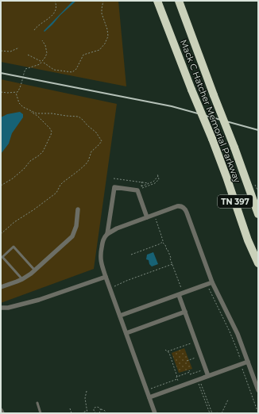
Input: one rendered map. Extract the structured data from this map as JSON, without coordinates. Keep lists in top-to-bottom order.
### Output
{
  "streets": {
    "highway": ["Mack C Hatcher Memorial Parkway", "TN 397"]
  }
}
